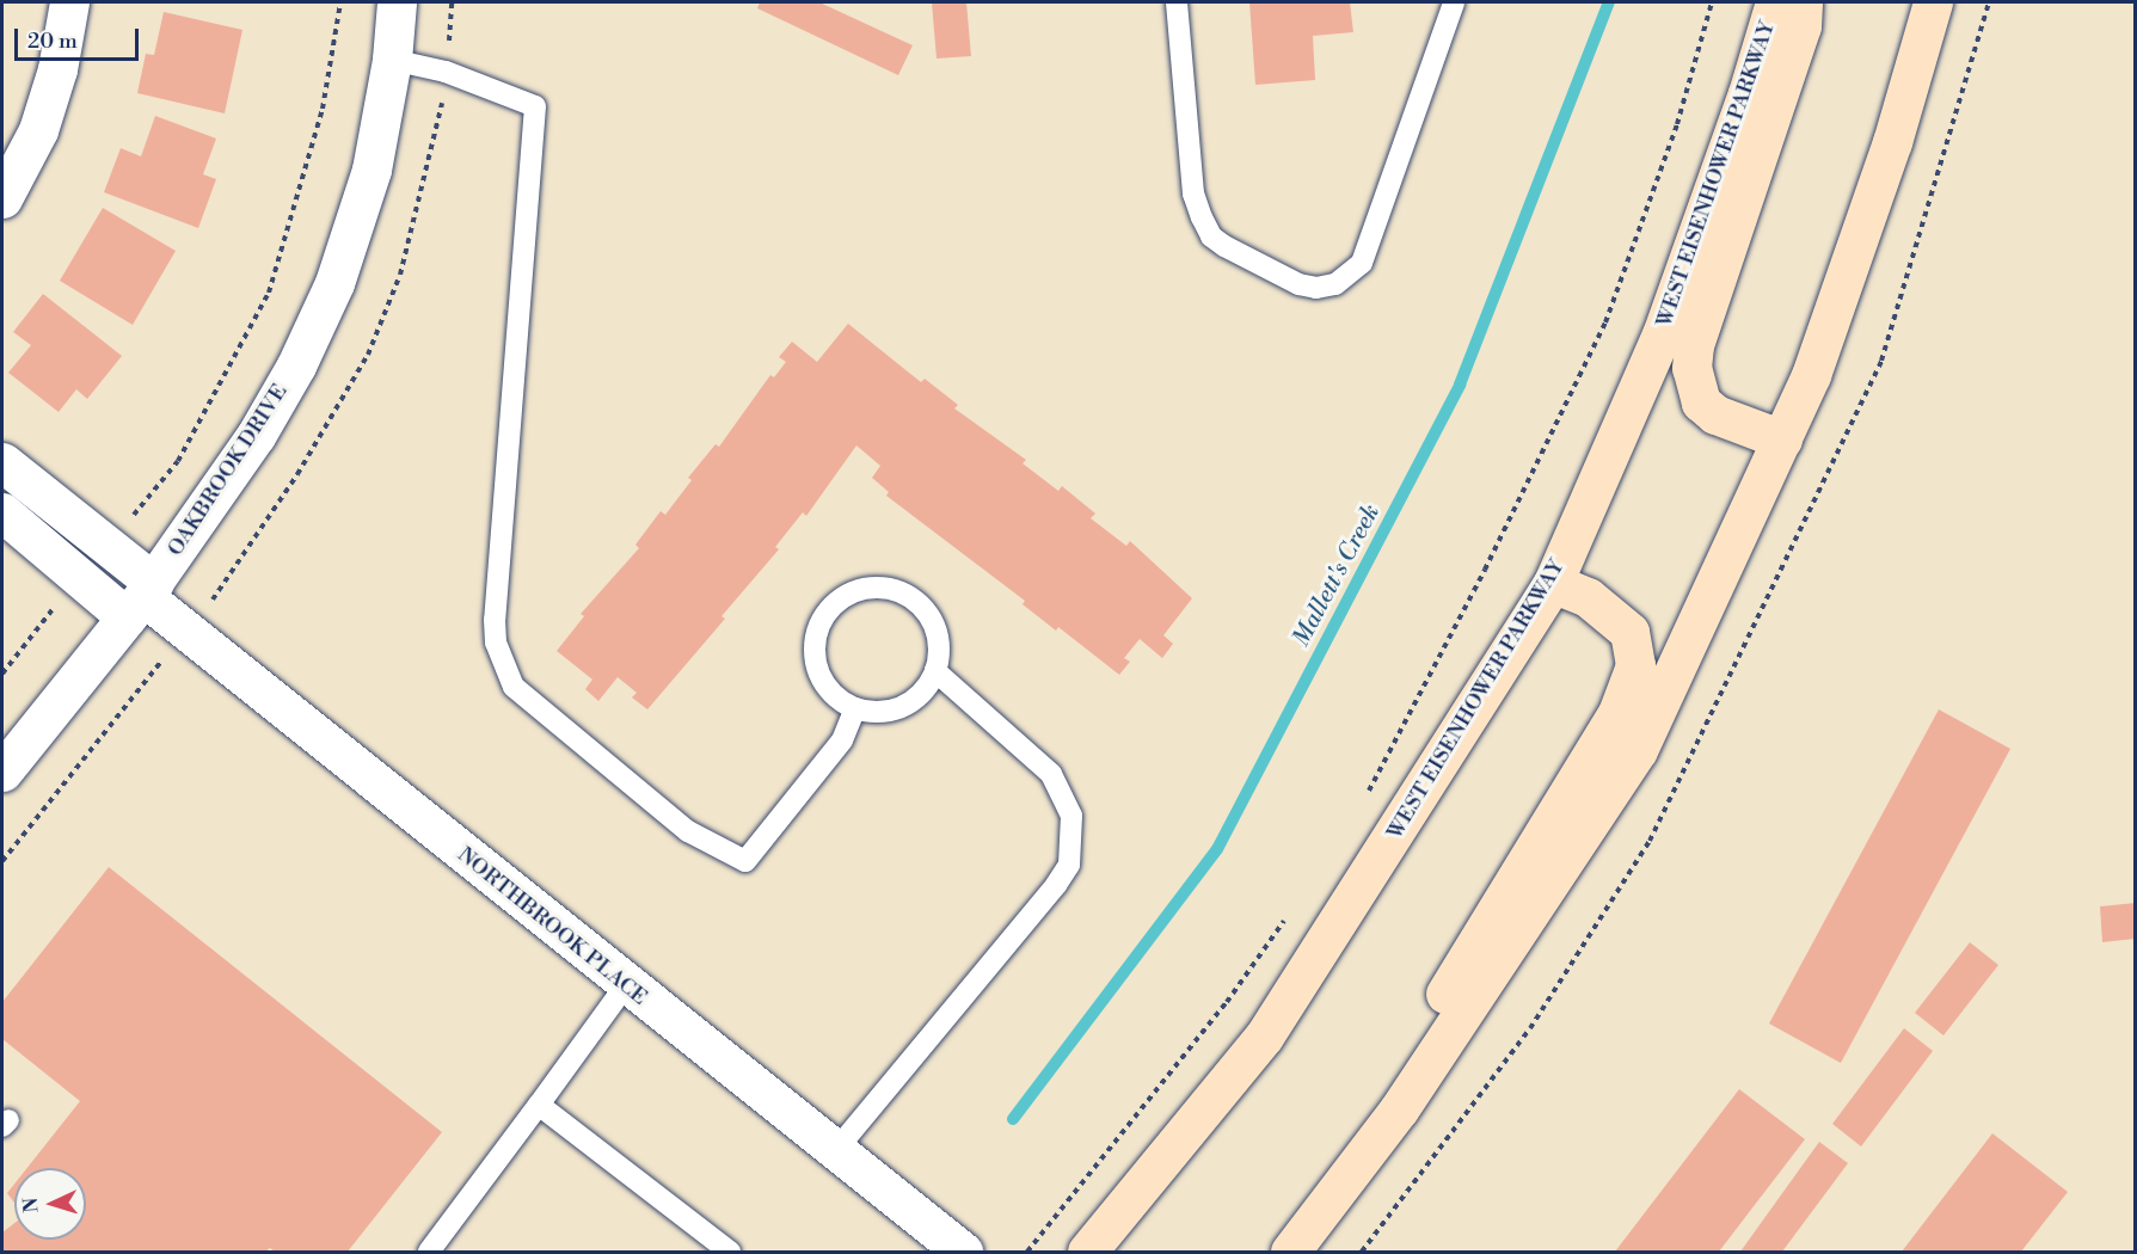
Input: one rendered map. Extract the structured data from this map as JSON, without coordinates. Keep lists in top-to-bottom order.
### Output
{
  "streets": {
    "main road": ["WEST EISENHOWER PARKWAY"],
    "street": ["OAKBROOK DRIVE", "NORTHBROOK PLACE"]
  },
  "crossings": [
    ["OAKBROOK DRIVE", "NORTHBROOK PLACE"]
  ],
  "water": ["Mallett's Creek"],
  "scale_bar": "20 m",
  "north": "left"
}
